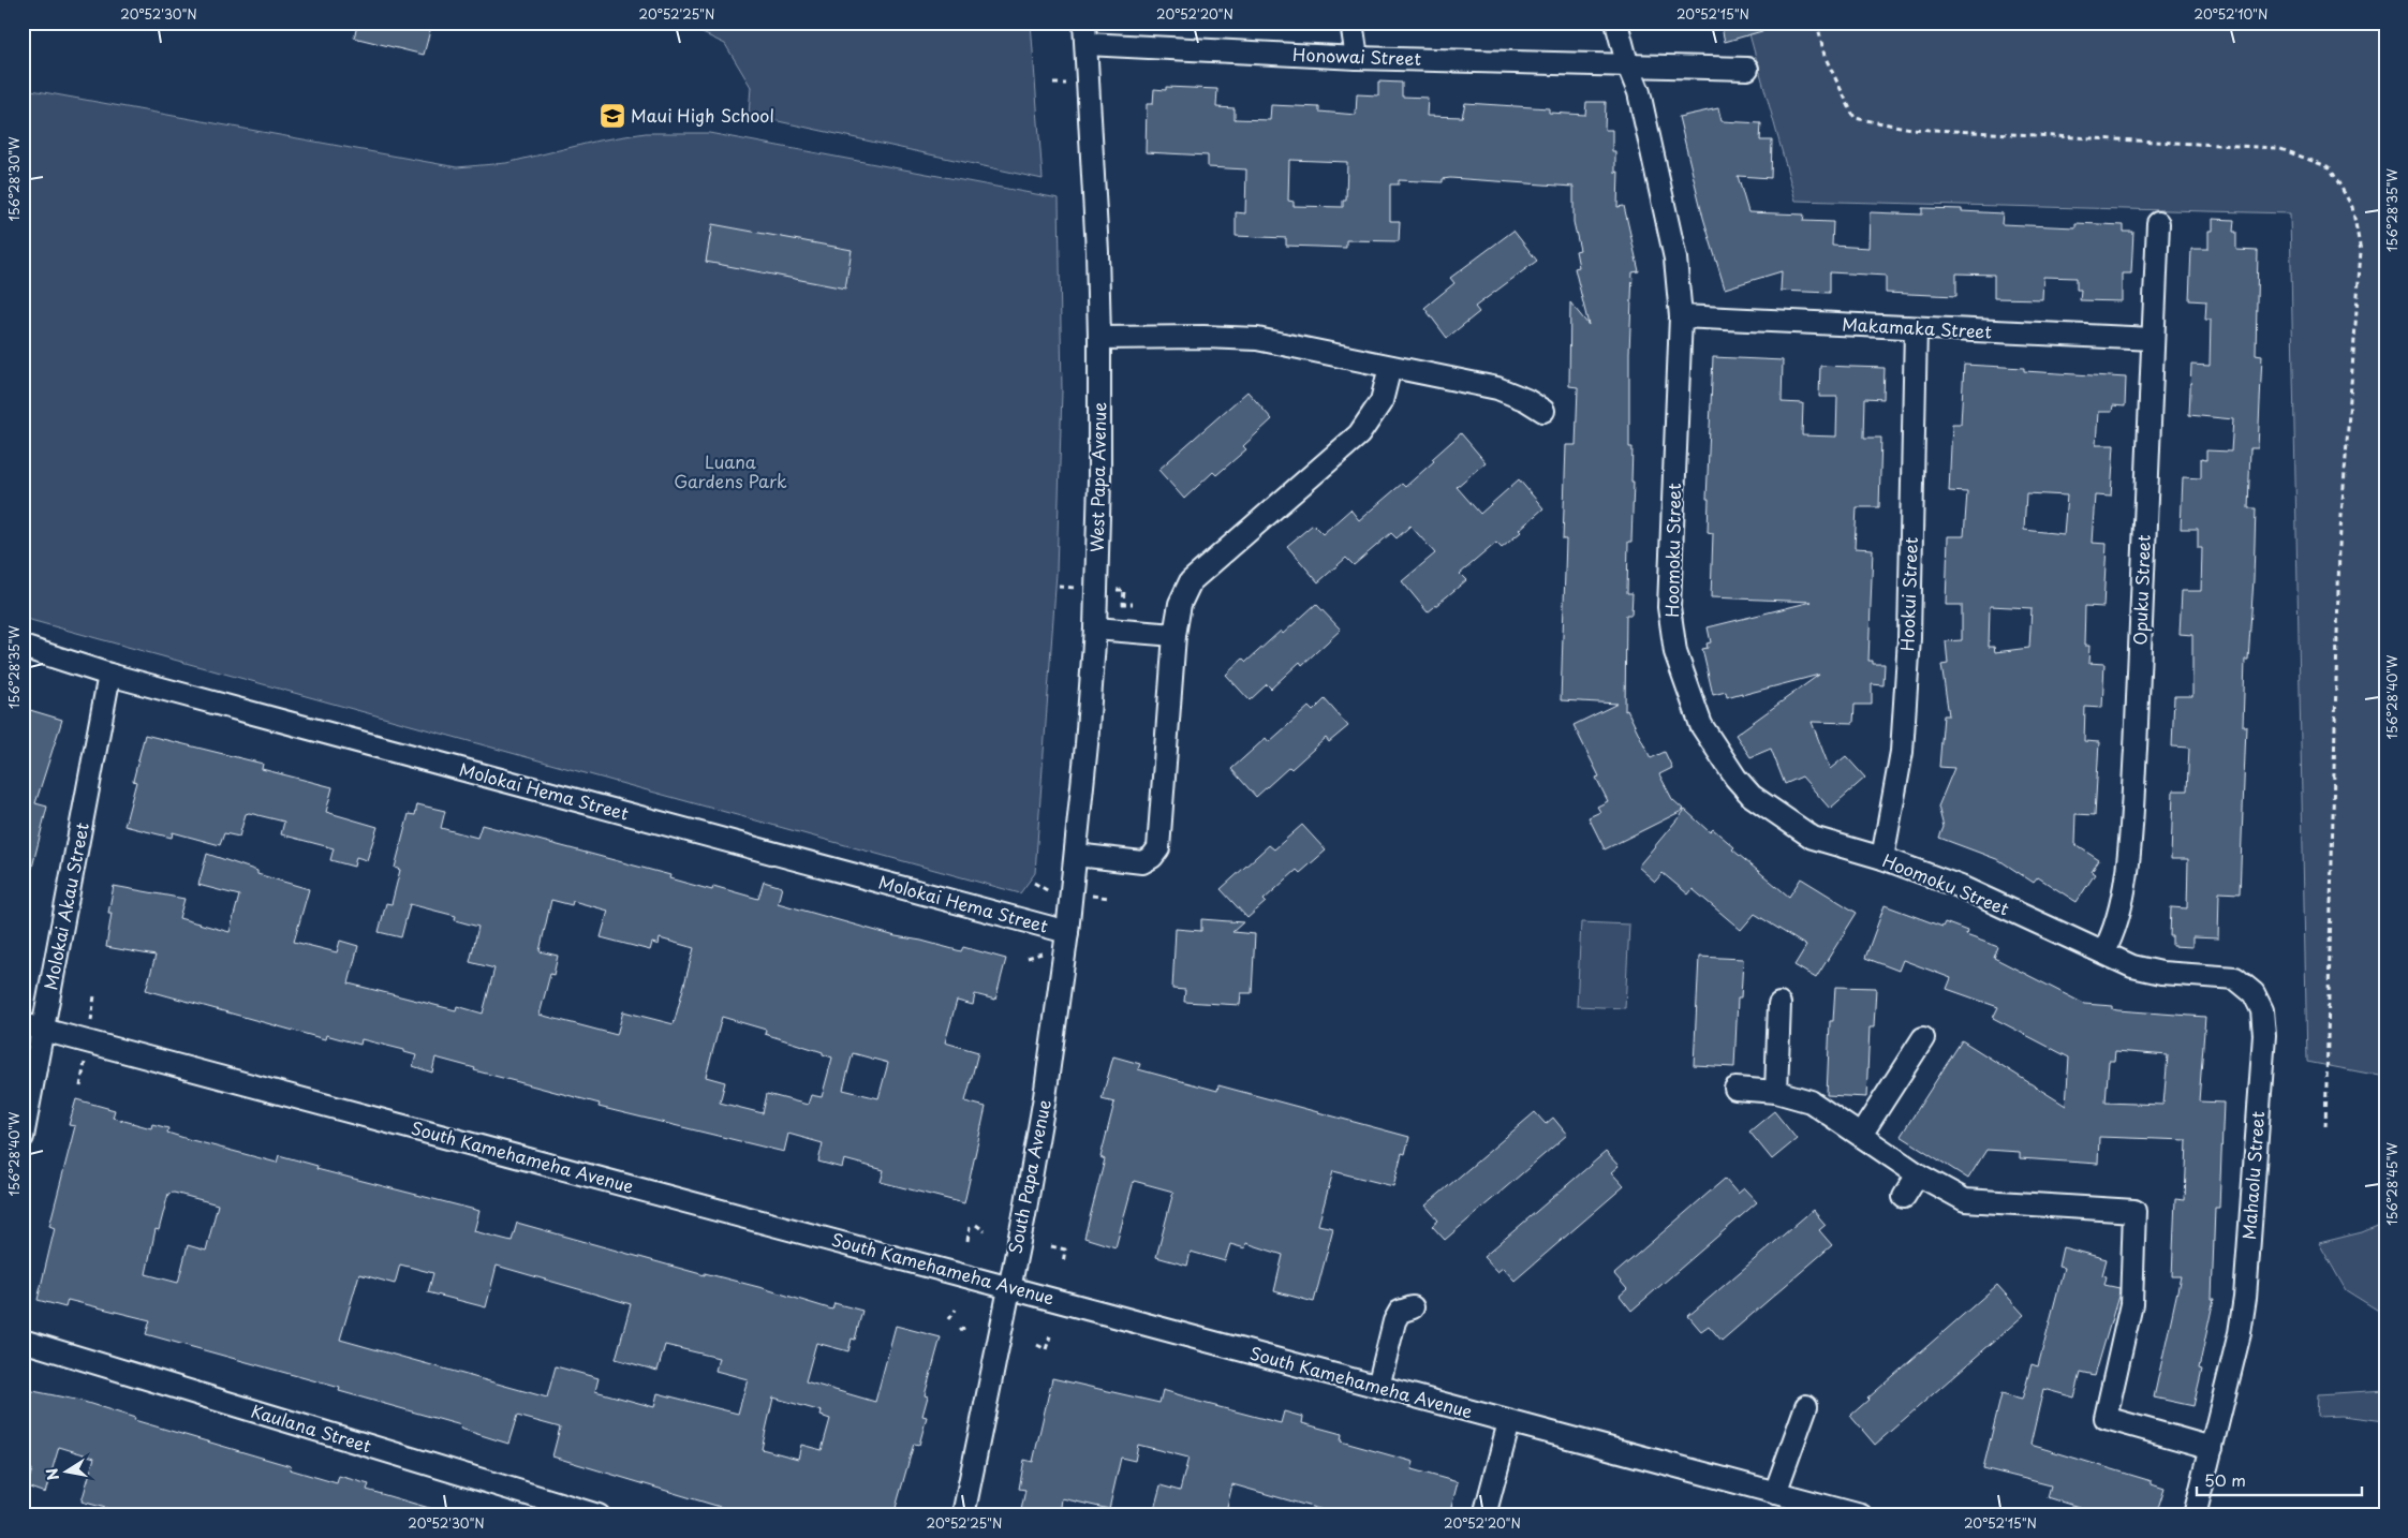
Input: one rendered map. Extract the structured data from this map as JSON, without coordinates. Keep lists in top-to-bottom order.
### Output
{
  "streets": {
    "street": [
      "Honowai Street",
      "Makamaka Street",
      "West Papa Avenue",
      "Hoomoku Street",
      "Opuku Street",
      "Hookui Street",
      "Molokai Hema Street",
      "Molokai Akau Street",
      "South Kamehameha Avenue",
      "Mahaolu Street",
      "South Papa Avenue",
      "Kaulana Street"
    ]
  },
  "crossings": [
    ["Honowai Street", "West Papa Avenue"],
    ["Honowai Street", "Hoomoku Street"],
    ["Makamaka Street", "Hoomoku Street"],
    ["Makamaka Street", "Opuku Street"],
    ["Makamaka Street", "Hookui Street"],
    ["West Papa Avenue", "Molokai Hema Street"],
    ["West Papa Avenue", "South Papa Avenue"],
    ["Hoomoku Street", "Opuku Street"],
    ["Hoomoku Street", "Hookui Street"],
    ["Hoomoku Street", "Mahaolu Street"],
    ["Opuku Street", "Mahaolu Street"],
    ["Molokai Hema Street", "Molokai Akau Street"],
    ["Molokai Hema Street", "South Papa Avenue"],
    ["Molokai Akau Street", "South Kamehameha Avenue"],
    ["South Kamehameha Avenue", "South Papa Avenue"]
  ],
  "parks": ["Luana Gardens Park"],
  "places": {
    "school or university": ["Maui High School"]
  },
  "scale_bar": "50 m",
  "north": "left",
  "coordinates": [
    "20°52'30\"N",
    "20°52'25\"N",
    "20°52'20\"N",
    "20°52'15\"N",
    "20°52'10\"N",
    "156°28'30\"W",
    "156°28'35\"W",
    "156°28'40\"W",
    "156°28'45\"W"
  ]
}
